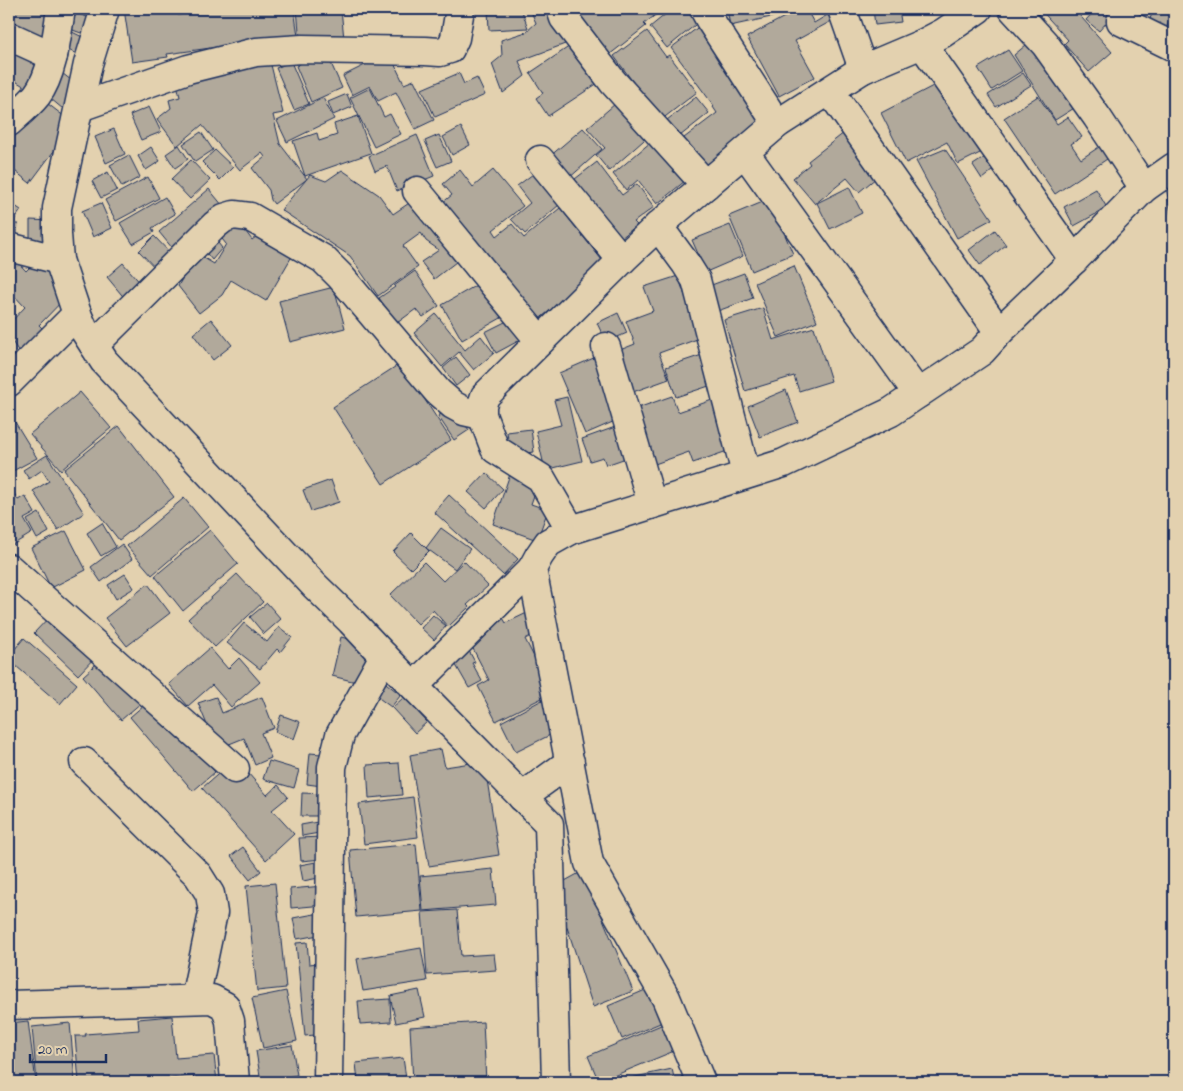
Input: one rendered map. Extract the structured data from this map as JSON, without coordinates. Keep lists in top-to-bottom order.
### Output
{
  "scale_bar": "20 m"
}
